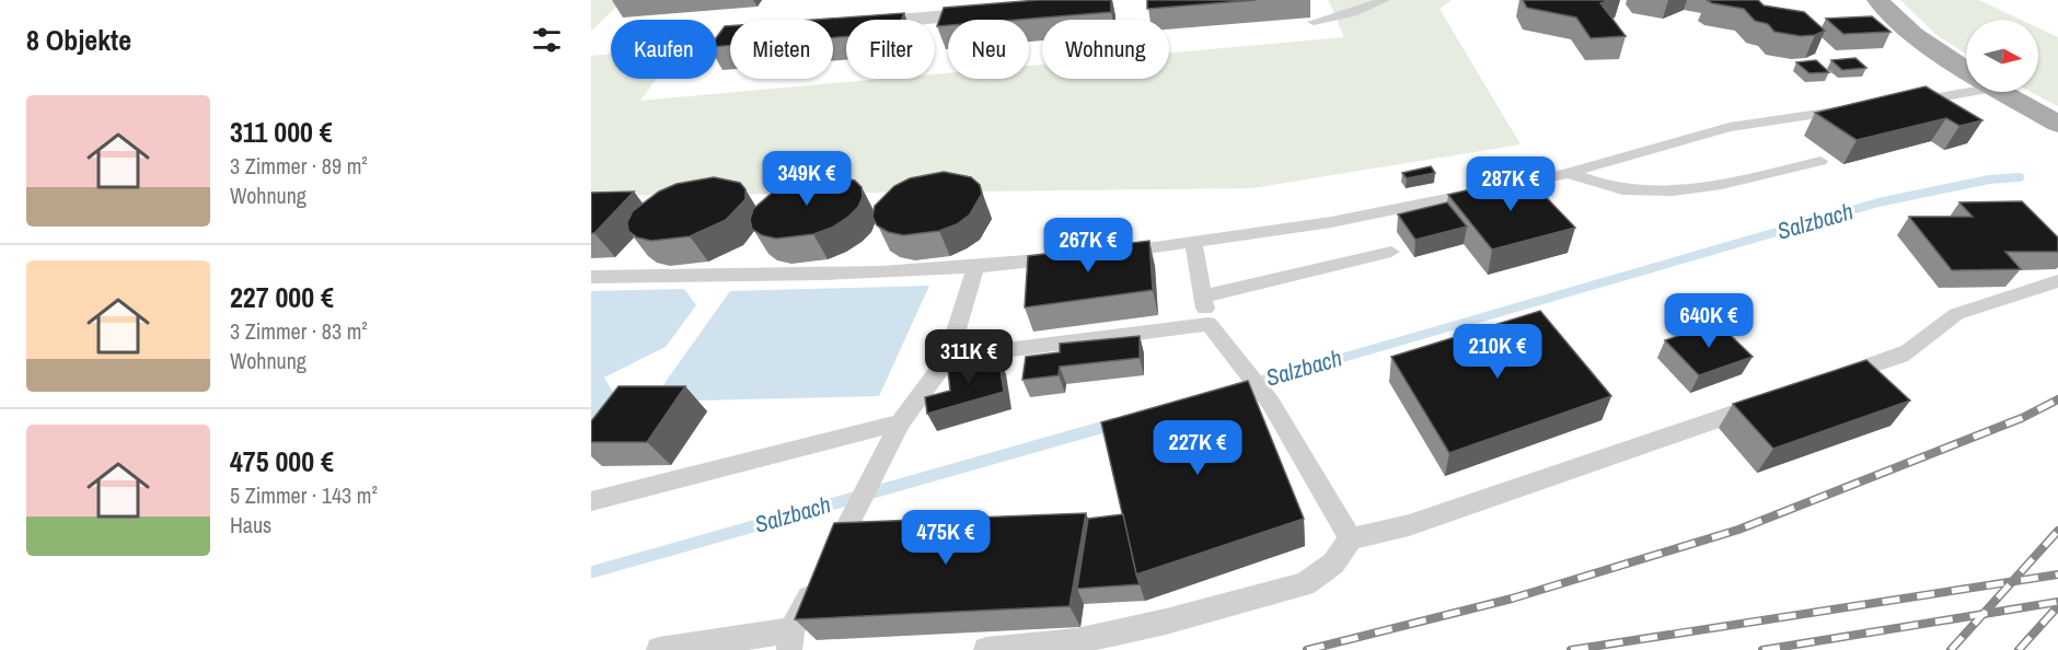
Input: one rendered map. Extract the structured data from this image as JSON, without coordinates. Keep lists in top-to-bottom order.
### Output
{
  "water": ["Salzbach"],
  "north": "right",
  "page": {
    "heading": "8 Objekte",
    "chip": [
      "Kaufen",
      "Mieten",
      "Filter",
      "Neu",
      "Wohnung"
    ],
    "list": [
      {
        "name": "311 000 €",
        "note": "3 Zimmer · 89 m² · Wohnung"
      },
      {
        "name": "227 000 €",
        "note": "3 Zimmer · 83 m² · Wohnung"
      },
      {
        "name": "475 000 €",
        "note": "5 Zimmer · 143 m² · Haus"
      }
    ],
    "price": [
      "349K €",
      "287K €",
      "267K €",
      "640K €",
      "210K €",
      "311K €",
      "227K €",
      "475K €"
    ]
  }
}
